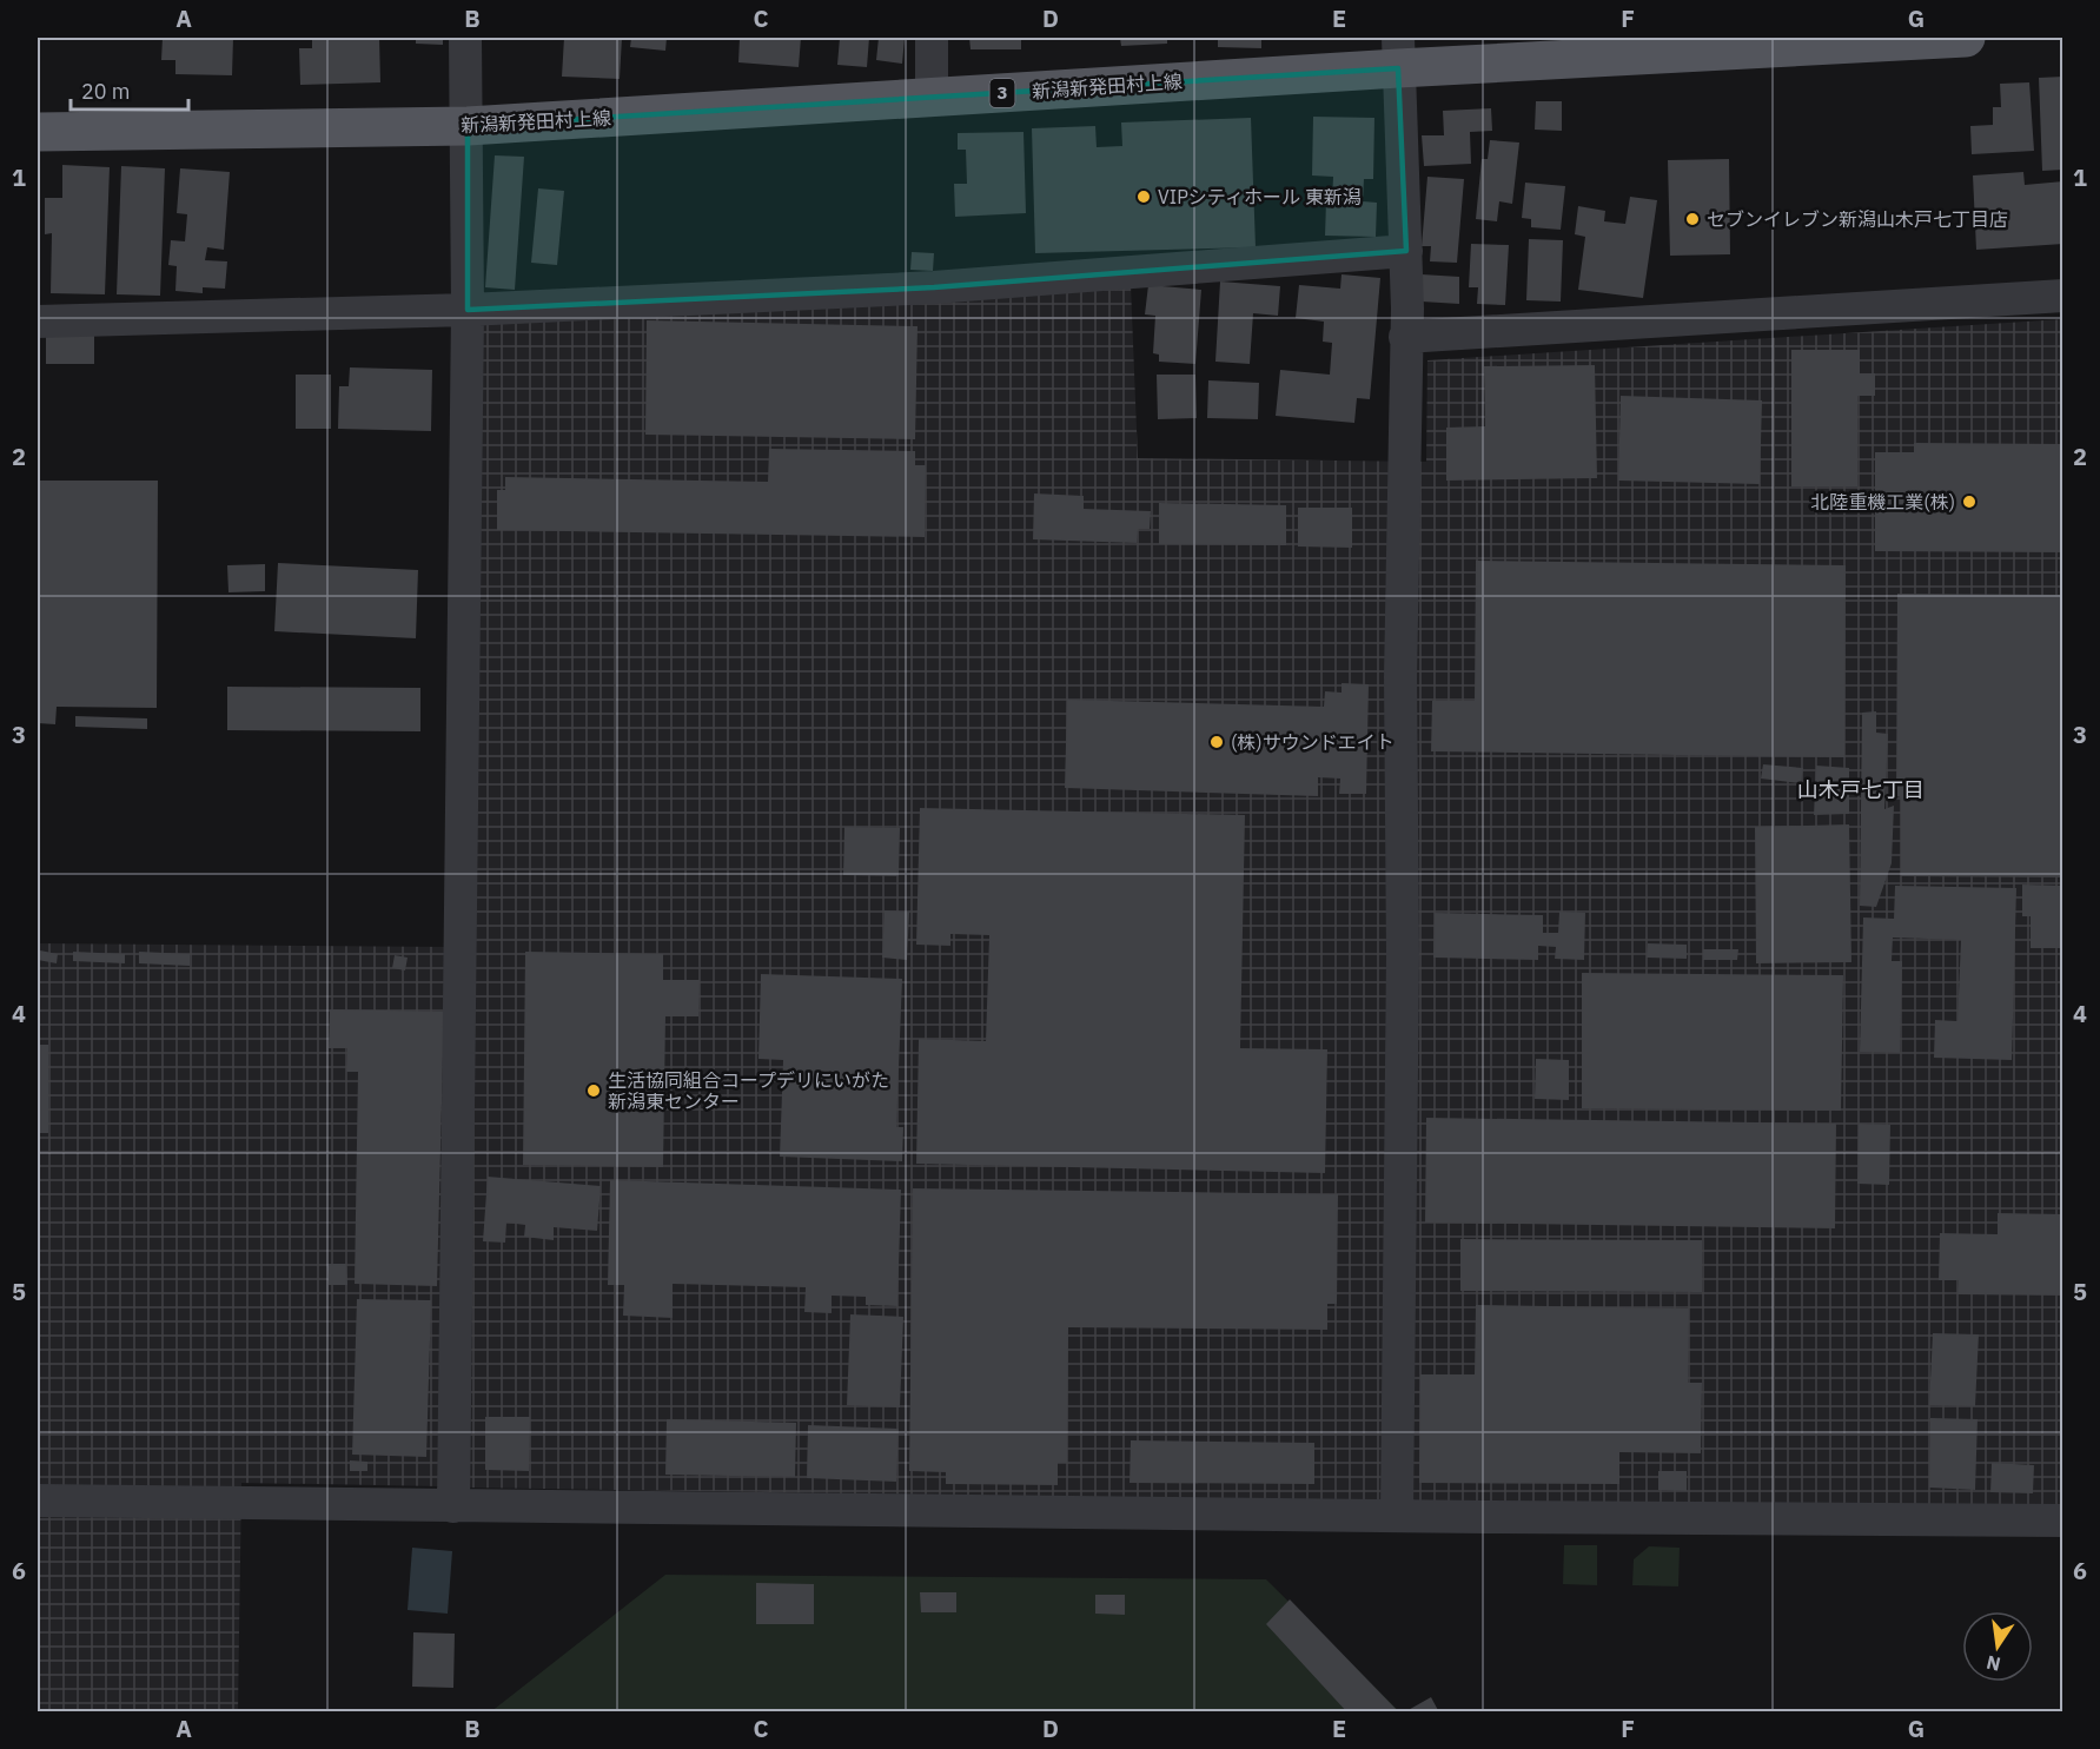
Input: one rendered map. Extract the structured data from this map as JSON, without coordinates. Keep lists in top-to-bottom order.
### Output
{
  "streets": {
    "main road": ["新潟新発田村上線", "3"]
  },
  "districts": ["山木戸七丁目"],
  "places": [
    "VIPシティホール 東新潟",
    "セブンイレブン新潟山木戸七丁目店",
    "北陸重機工業(株)",
    "(株)サウンドエイト",
    "生活協同組合コープデリにいがた 新潟東センター"
  ],
  "scale_bar": "20 m",
  "north": "bottom",
  "grid": {
    "columns": [
      "A",
      "B",
      "C",
      "D",
      "E",
      "F",
      "G"
    ],
    "rows": [
      "1",
      "2",
      "3",
      "4",
      "5",
      "6"
    ]
  }
}
